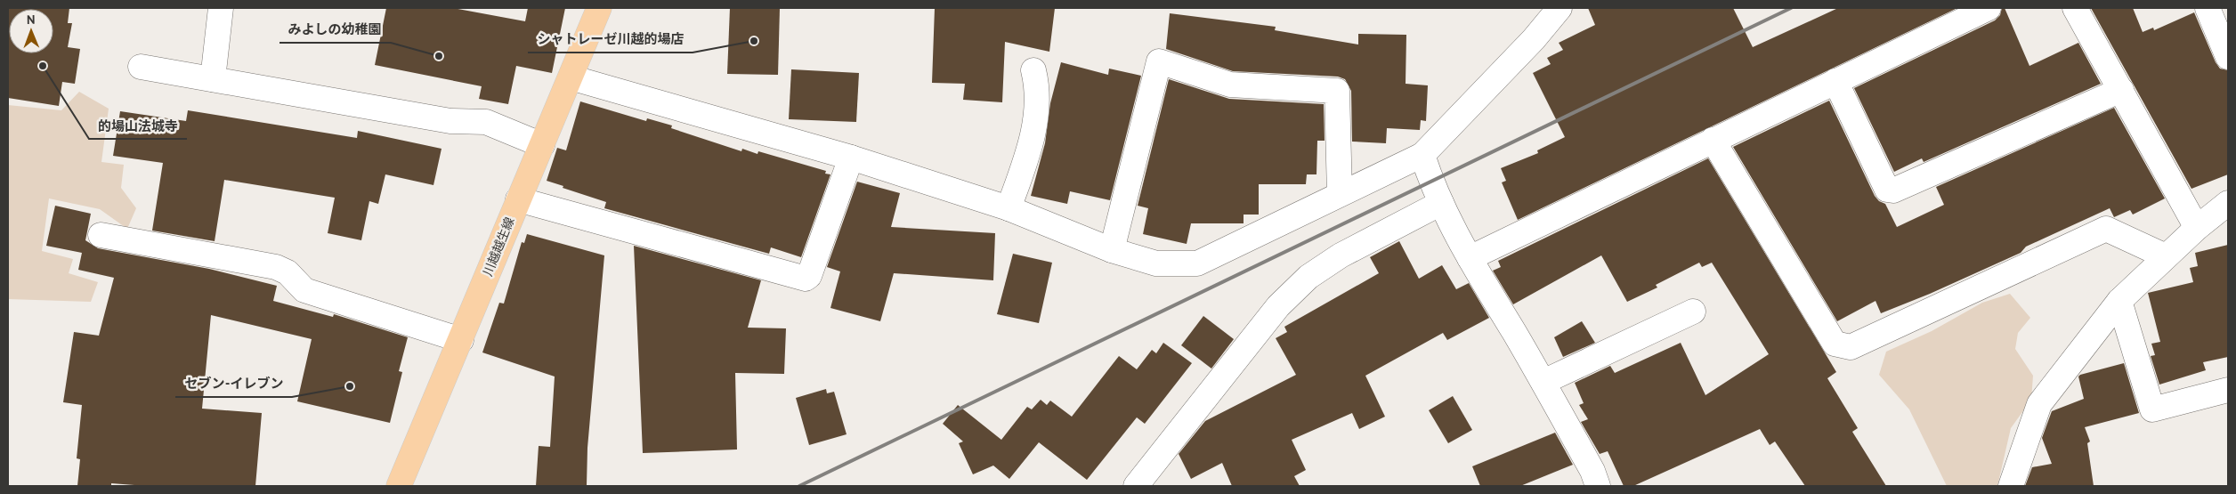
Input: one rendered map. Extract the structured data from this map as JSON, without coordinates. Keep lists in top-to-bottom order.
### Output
{
  "streets": {
    "main road": ["川越越生線"]
  },
  "places": [
    "シャトレーゼ川越的場店",
    "みよしの幼稚園",
    "的場山法城寺",
    "セブン-イレブン"
  ],
  "north": "top"
}
